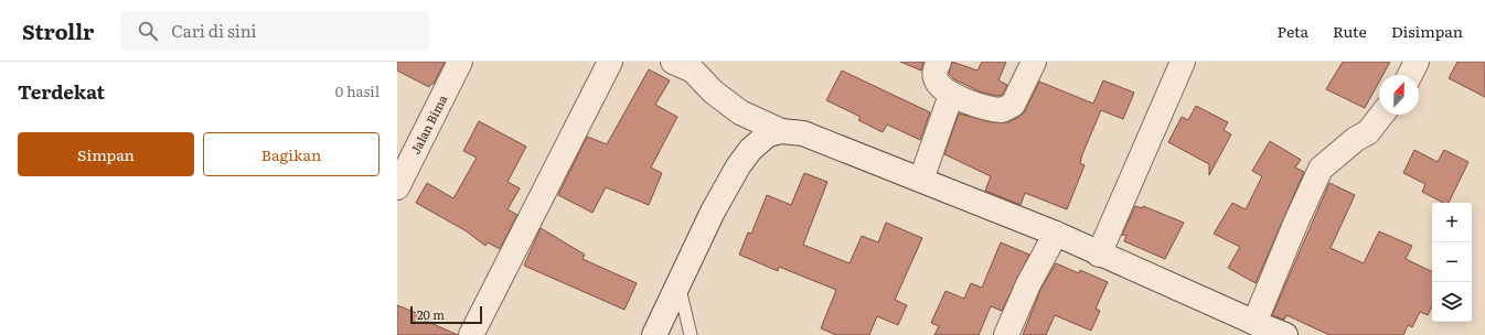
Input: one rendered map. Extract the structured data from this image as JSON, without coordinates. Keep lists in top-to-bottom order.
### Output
{
  "streets": {
    "street": ["Jalan Bima"]
  },
  "scale_bar": "20 m",
  "north": "top",
  "page": {
    "header": "Strollr",
    "search": "Cari di sini",
    "nav": ["Peta", "Rute", "Disimpan"],
    "heading": ["Terdekat", "0 hasil"],
    "buttons": ["Simpan", "Bagikan"],
    "map_buttons": ["+", "−"],
    "scale": "20 m"
  }
}
